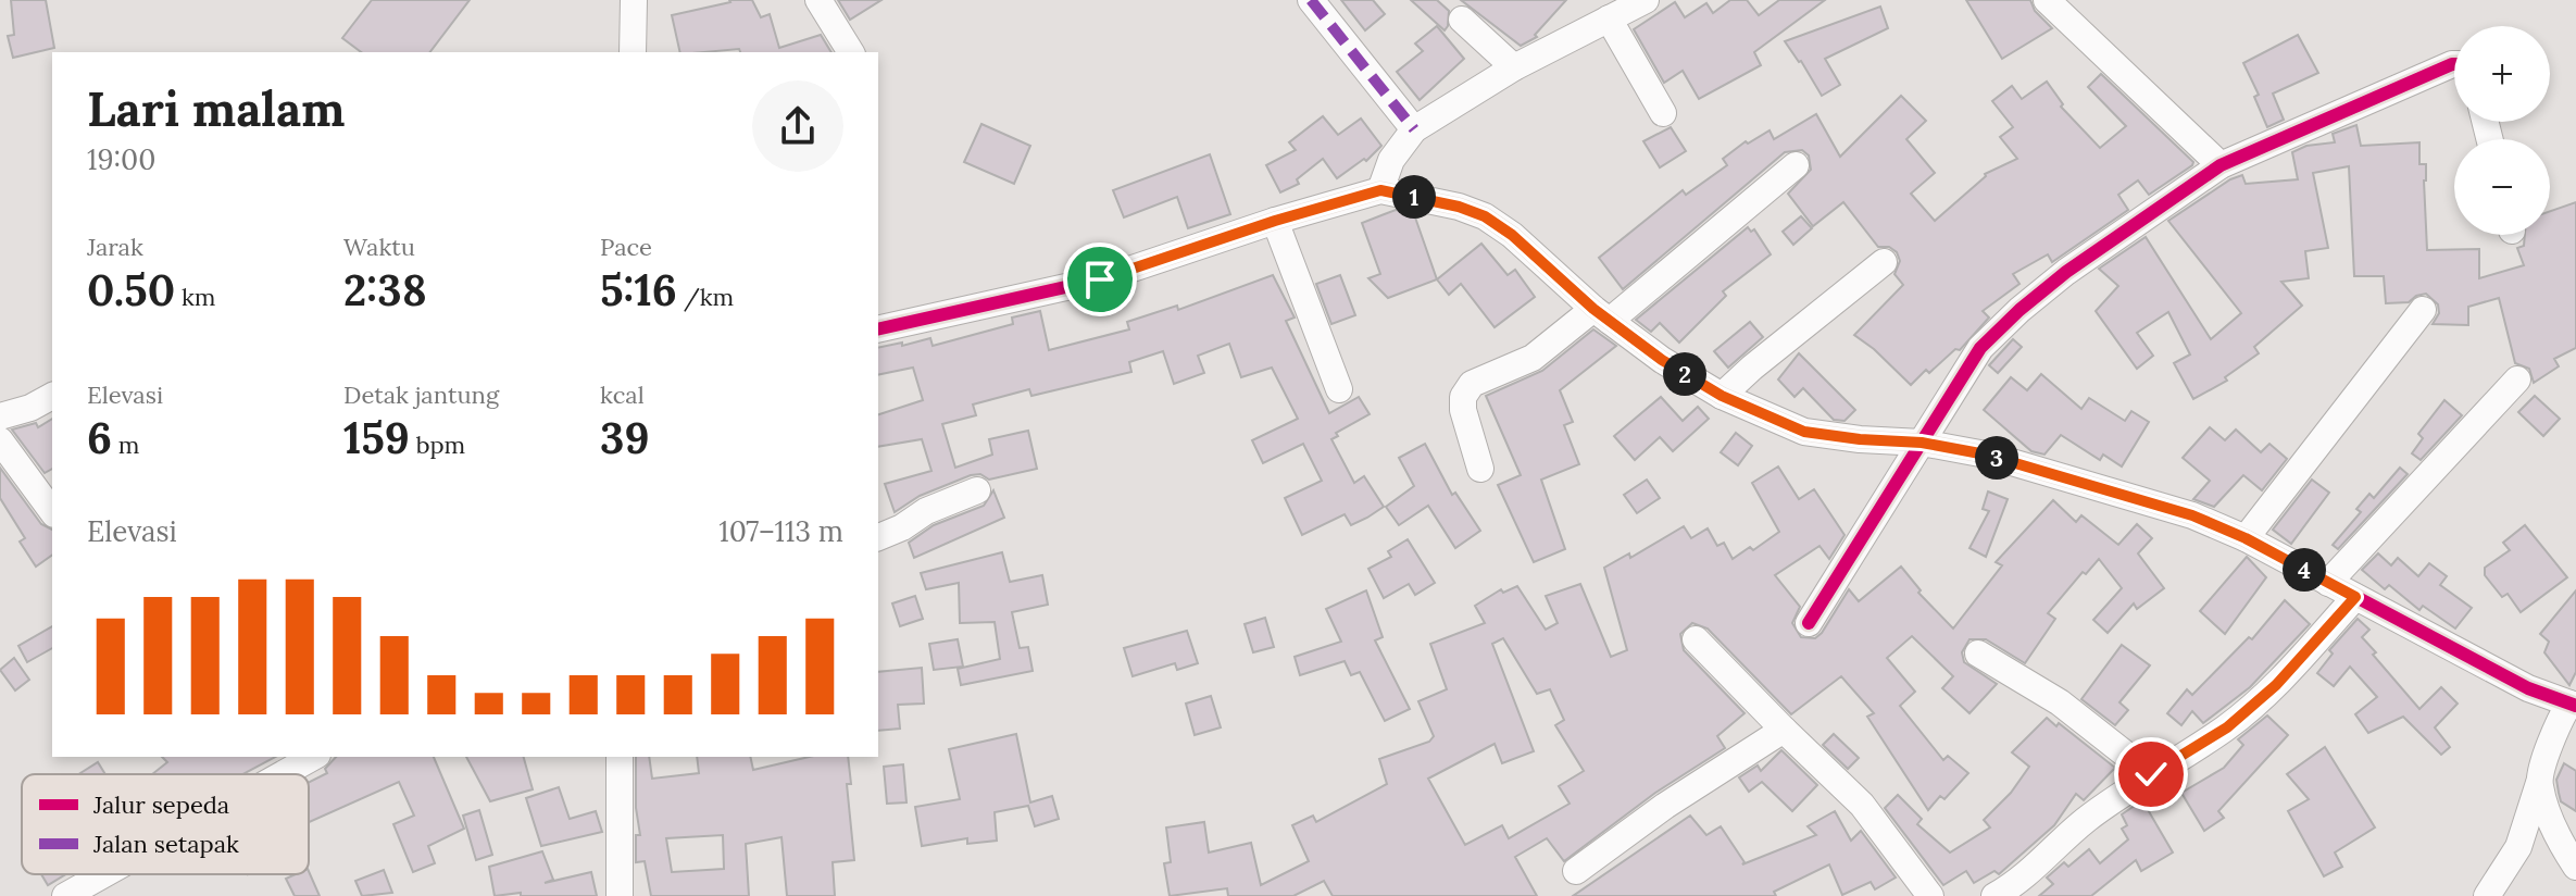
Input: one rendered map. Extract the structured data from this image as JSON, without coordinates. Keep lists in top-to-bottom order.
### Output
{
  "legend": ["Jalur sepeda", "Jalan setapak"],
  "page": {
    "map_buttons": ["+", "−"],
    "heading": ["Lari malam", "19:00"],
    "pins": [
      "1",
      "2",
      "3",
      "4"
    ],
    "stats": [
      ["Jarak", "0.50 km"],
      ["Waktu", "2:38"],
      ["Pace", "5:16 /km"],
      ["Elevasi", "6 m"],
      ["Detak jantung", "159 bpm"],
      ["kcal", "39"]
    ],
    "chart": ["Elevasi", "107–113 m"]
  }
}
